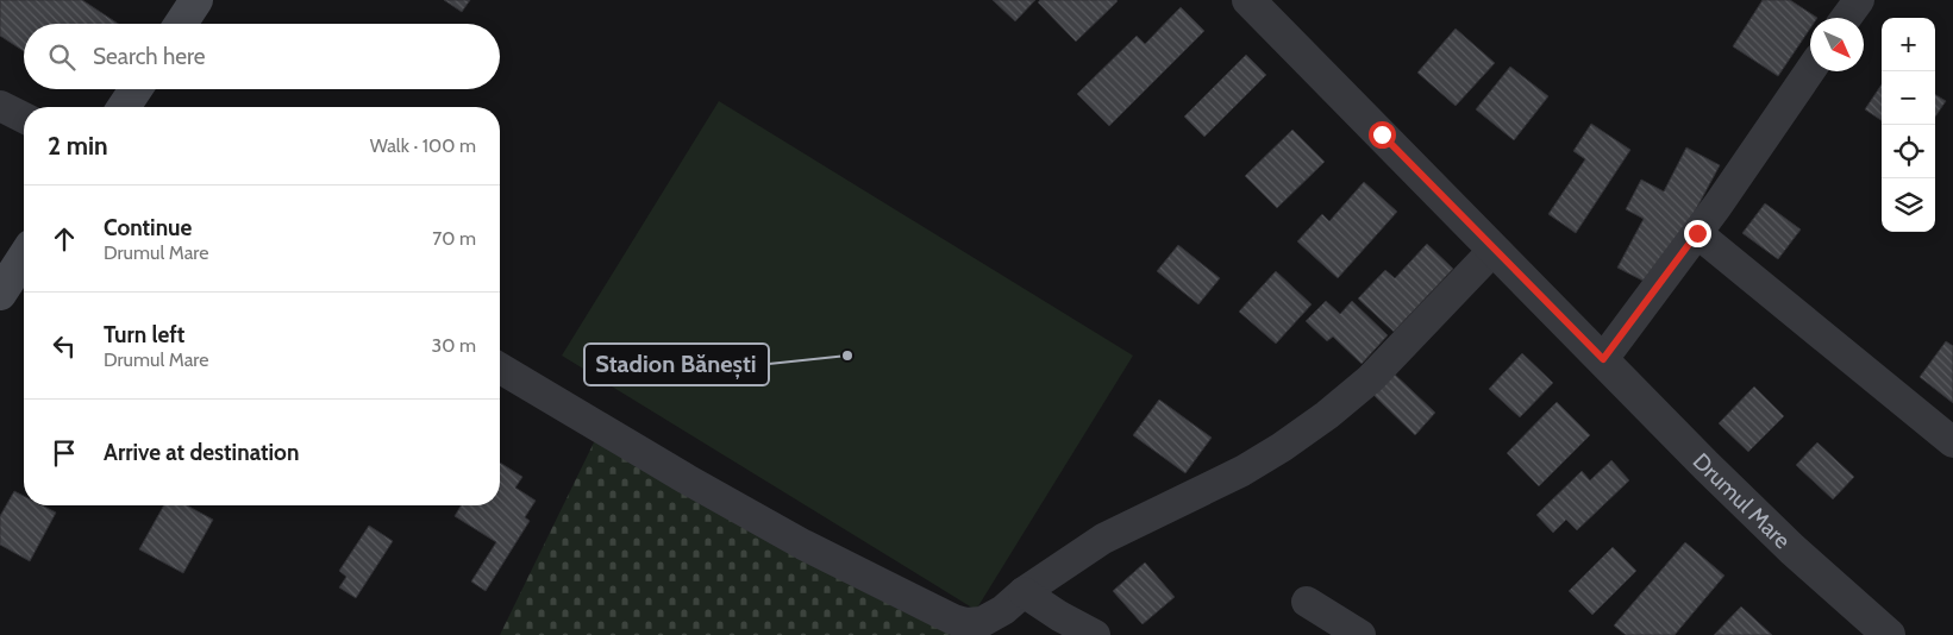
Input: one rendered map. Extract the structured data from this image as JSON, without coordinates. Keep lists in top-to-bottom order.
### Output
{
  "streets": {
    "street": ["Drumul Mare"]
  },
  "places": ["Stadion Bănești"],
  "north": "bottom right",
  "page": {
    "map_buttons": ["+", "−"],
    "search": "Search here",
    "heading": ["2 min", "Walk · 100 m"],
    "list": [
      ["Continue", "Drumul Mare", "70 m"],
      ["Turn left", "Drumul Mare", "30 m"],
      "Arrive at destination"
    ]
  }
}
